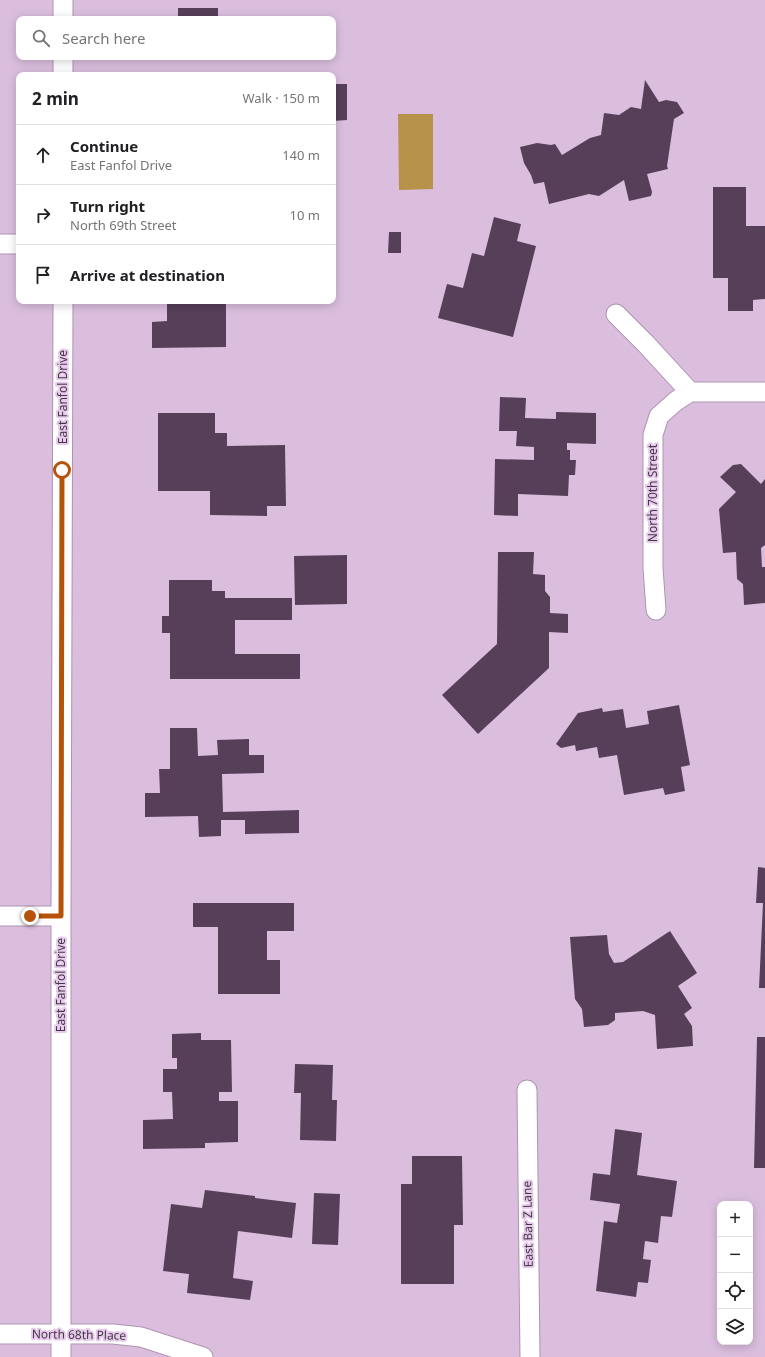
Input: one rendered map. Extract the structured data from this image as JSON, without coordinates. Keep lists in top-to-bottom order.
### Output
{
  "streets": {
    "street": [
      "East Fanfol Drive",
      "North 70th Street",
      "East Bar Z Lane",
      "North 68th Place"
    ]
  },
  "crossings": [
    ["East Fanfol Drive", "North 68th Place"]
  ],
  "page": {
    "search": "Search here",
    "heading": ["2 min", "Walk · 150 m"],
    "list": [
      ["Continue", "East Fanfol Drive", "140 m"],
      ["Turn right", "North 69th Street", "10 m"],
      "Arrive at destination"
    ],
    "map_buttons": ["+", "−"]
  }
}
